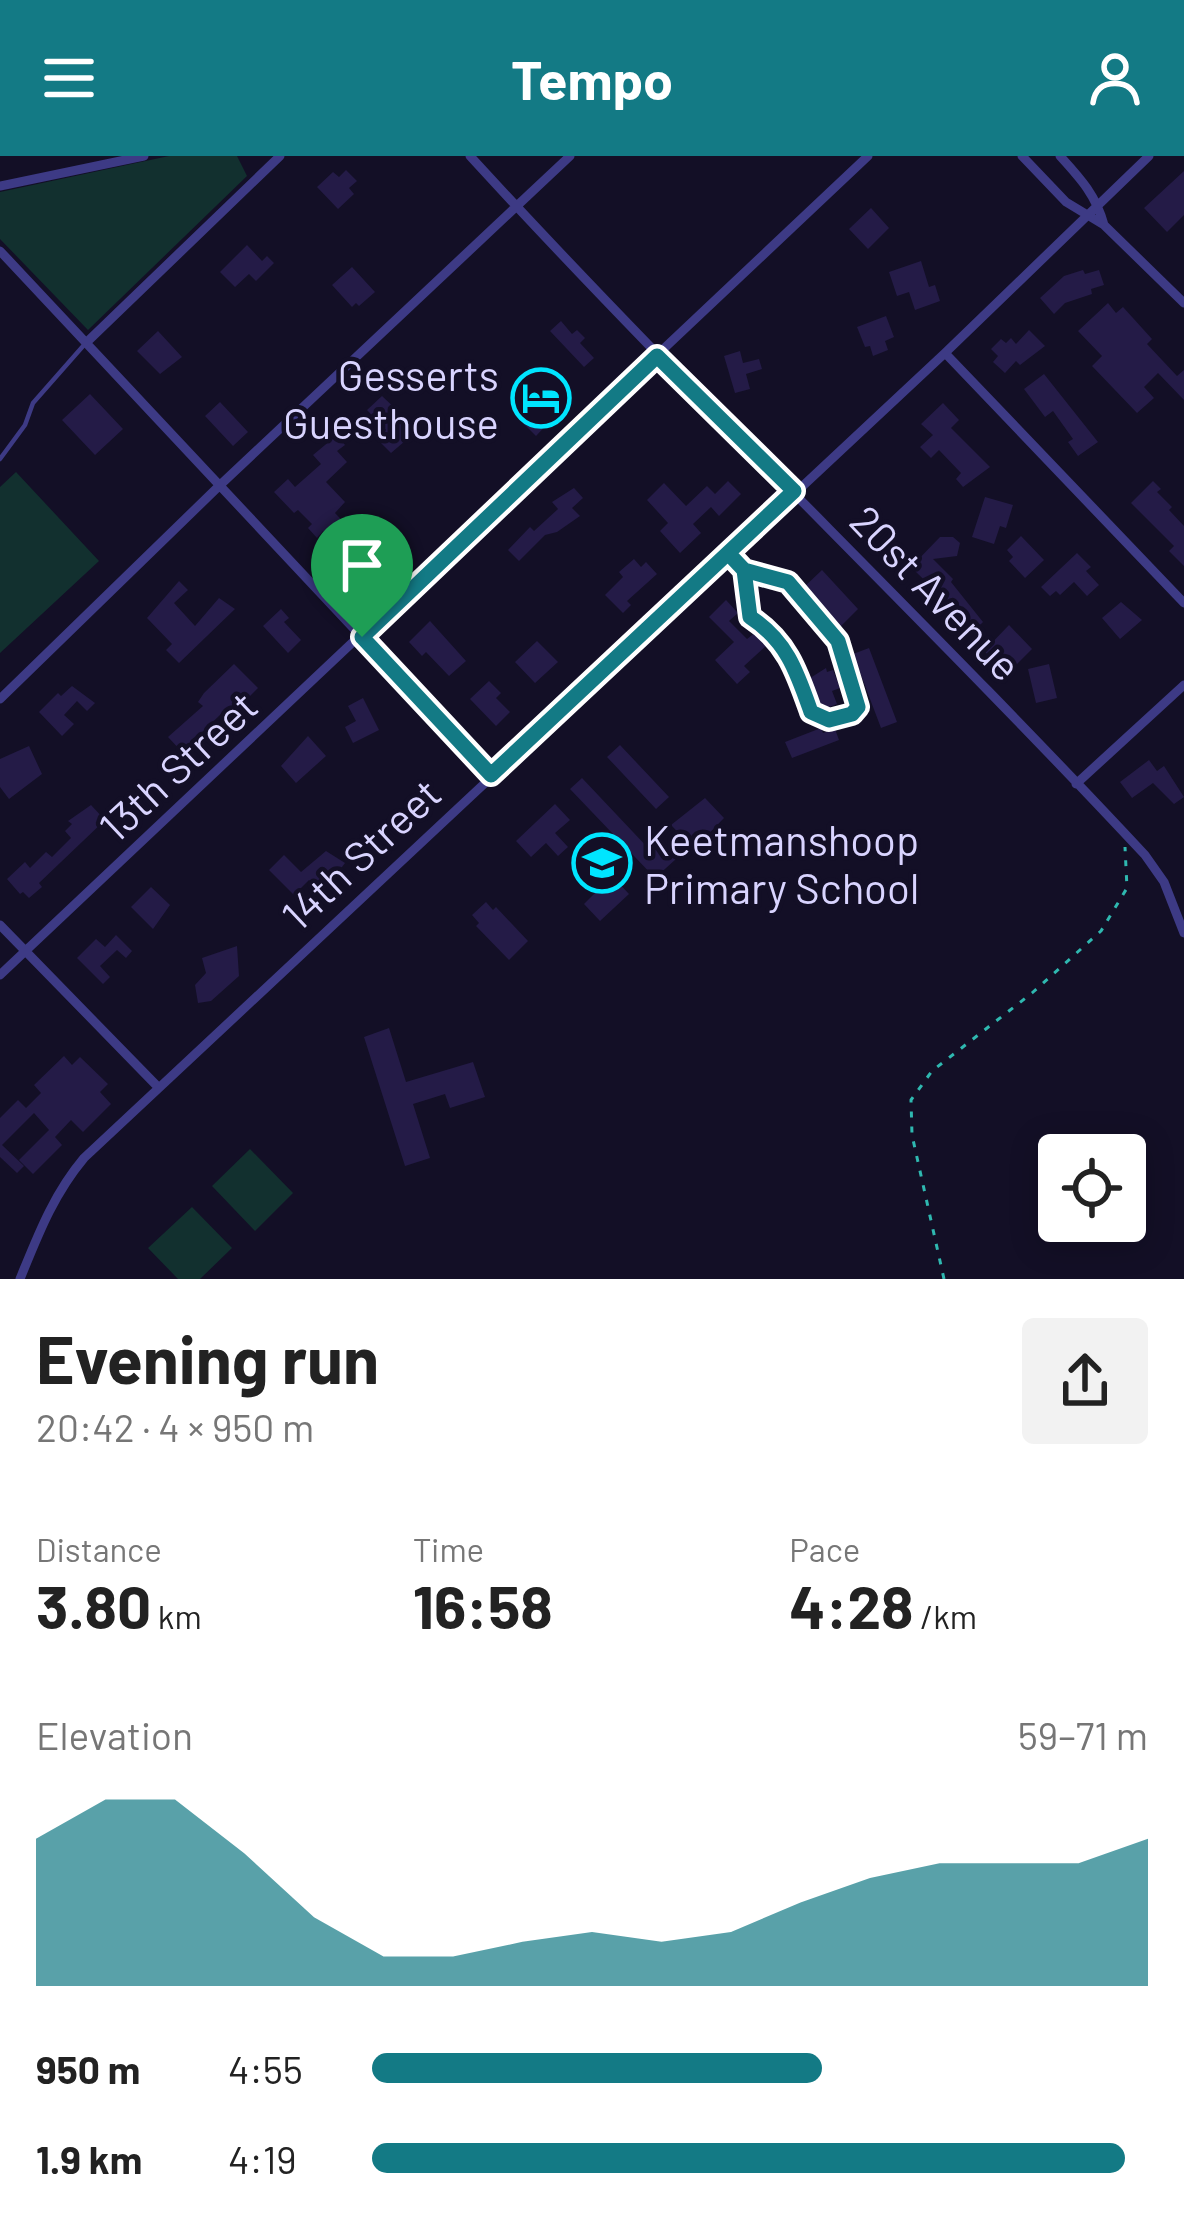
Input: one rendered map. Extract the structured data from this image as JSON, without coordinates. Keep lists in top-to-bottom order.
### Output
{
  "streets": {
    "street": ["20st Avenue", "13th Street", "14th Street"]
  },
  "crossings": [
    ["20st Avenue", "13th Street"],
    ["20st Avenue", "14th Street"]
  ],
  "places": {
    "hotel": ["Gesserts Guesthouse"],
    "school or university": ["Keetmanshoop Primary School"]
  },
  "page": {
    "header": "Tempo",
    "heading": ["Evening run", "20:42 · 4 × 950 m"],
    "stats": [
      ["Distance", "3.80 km"],
      ["Time", "16:58"],
      ["Pace", "4:28 /km"]
    ],
    "chart": ["Elevation", "59–71 m"],
    "list": [
      {
        "name": "950 m",
        "note": "4:55"
      },
      {
        "name": "1.9 km",
        "note": "4:19"
      }
    ]
  }
}
